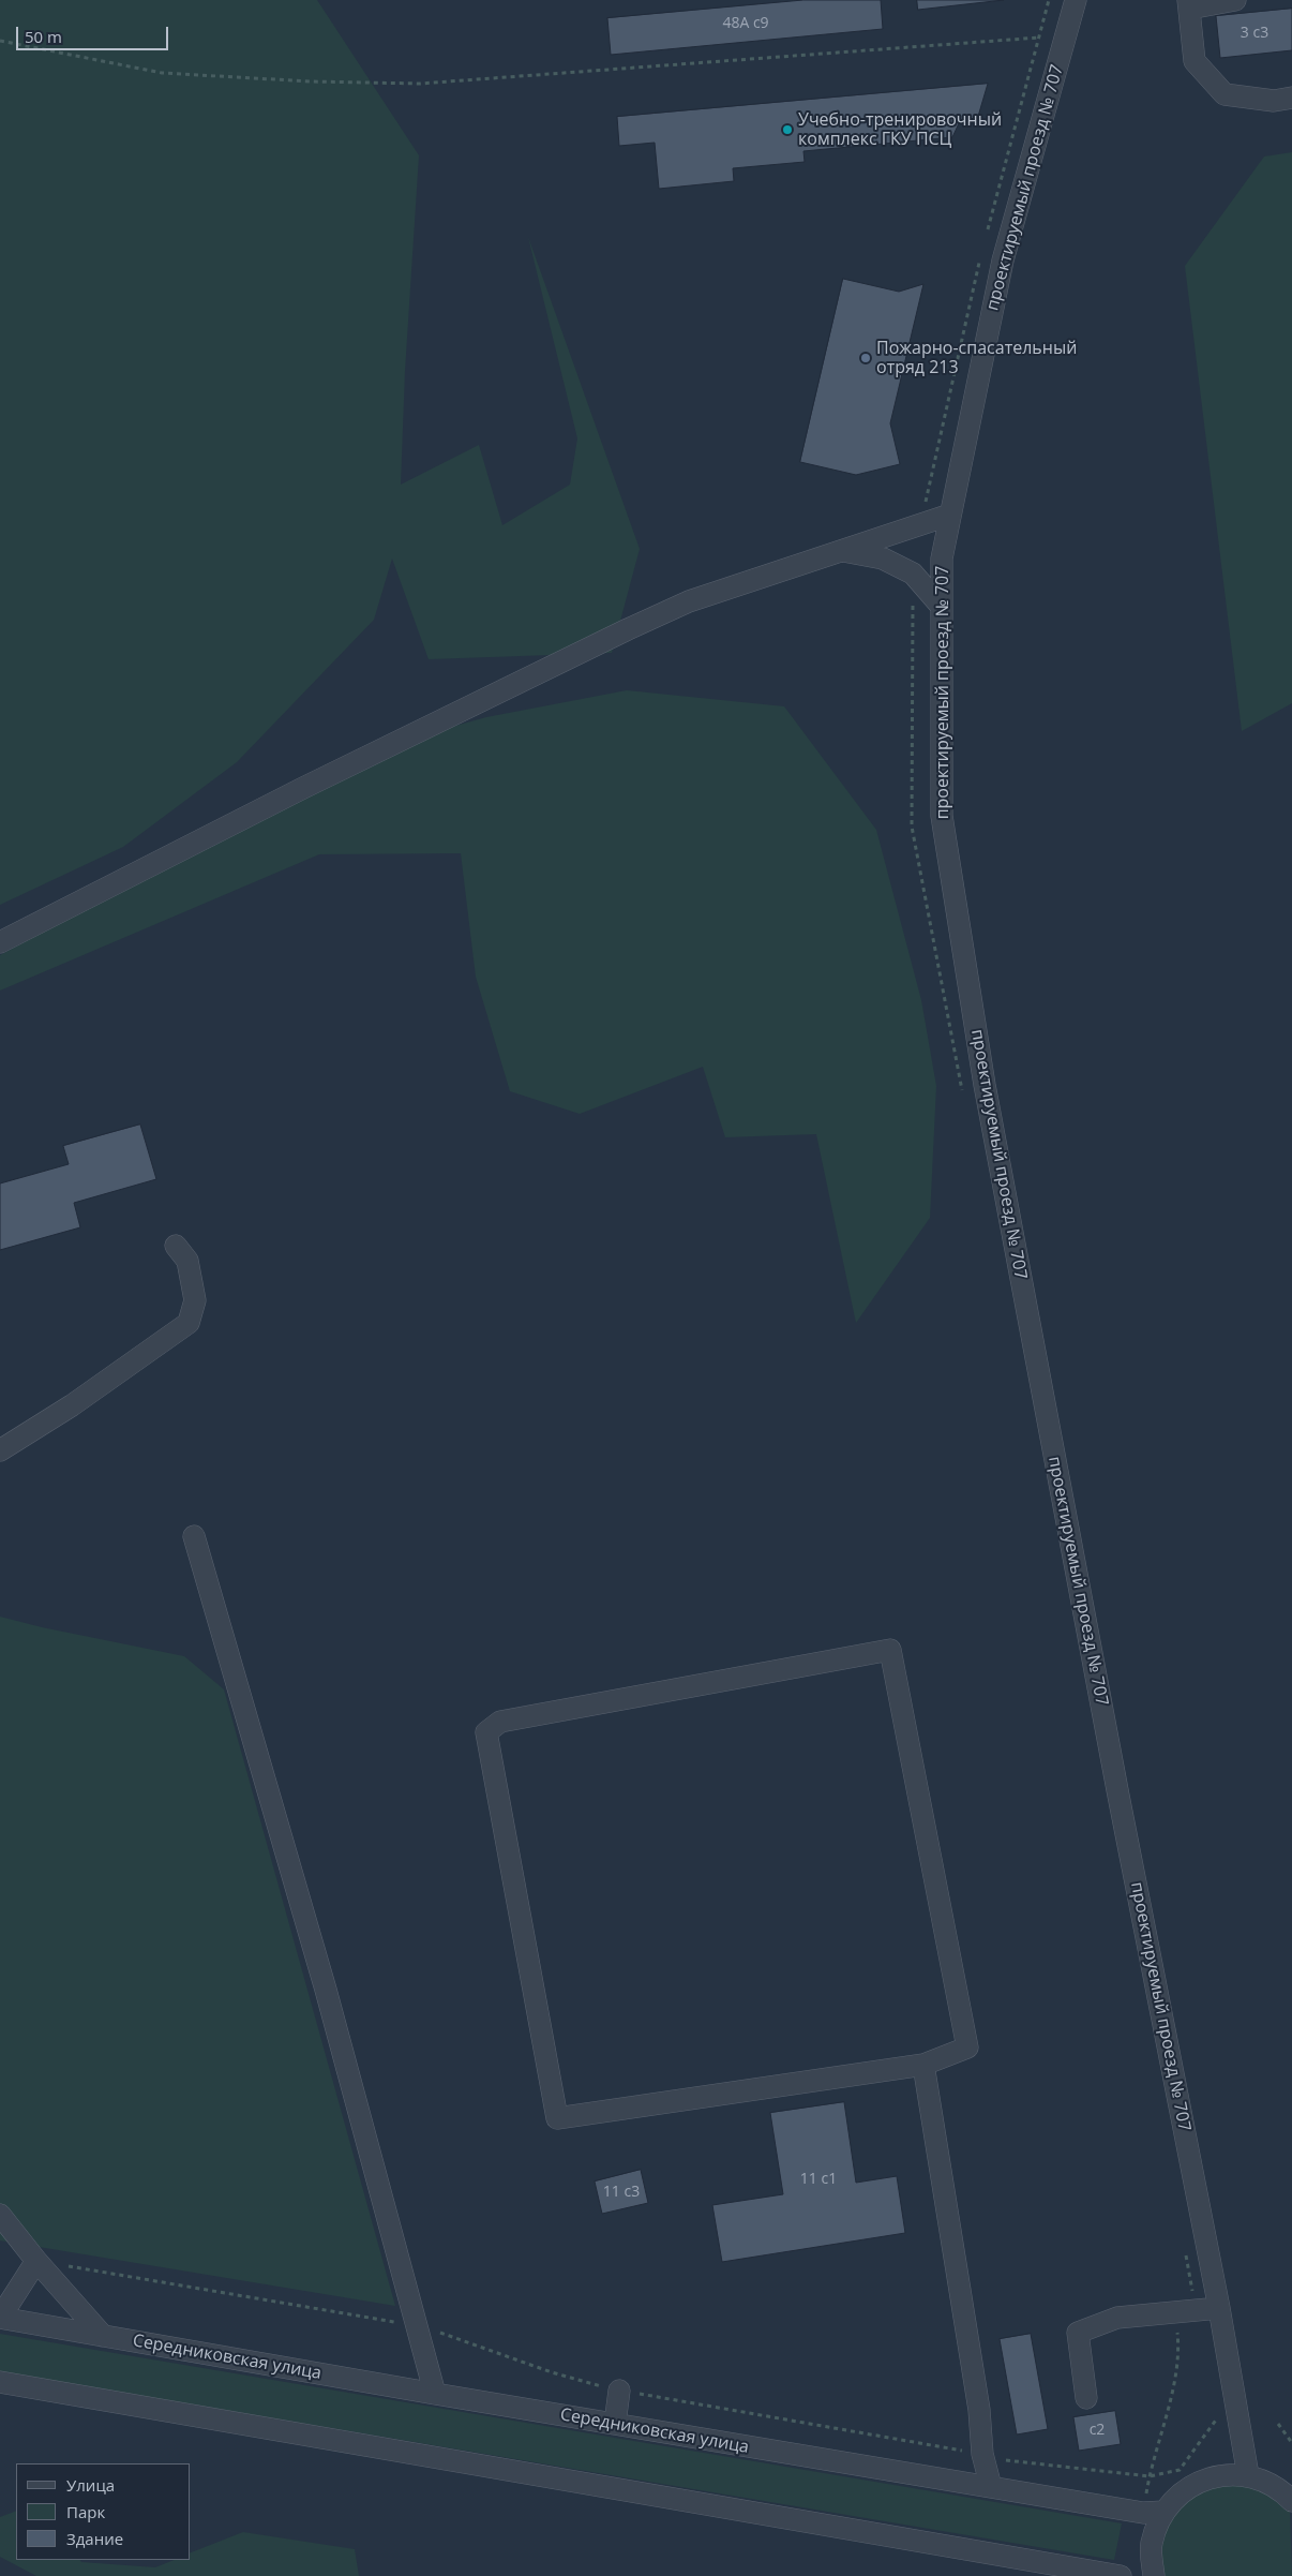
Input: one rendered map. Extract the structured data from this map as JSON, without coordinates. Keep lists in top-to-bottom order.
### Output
{
  "streets": {
    "street": ["проектируемый проезд № 707", "Середниковская улица"]
  },
  "places": ["Учебно-тренировочный комплекс ГКУ ПСЦ", "Пожарно-спасательный отряд 213"],
  "house_numbers": [
    "48А с9",
    "3 с3",
    "11 с1",
    "11 с3",
    "с2"
  ],
  "legend": ["Улица", "Парк", "Здание"],
  "scale_bar": "50 m"
}
